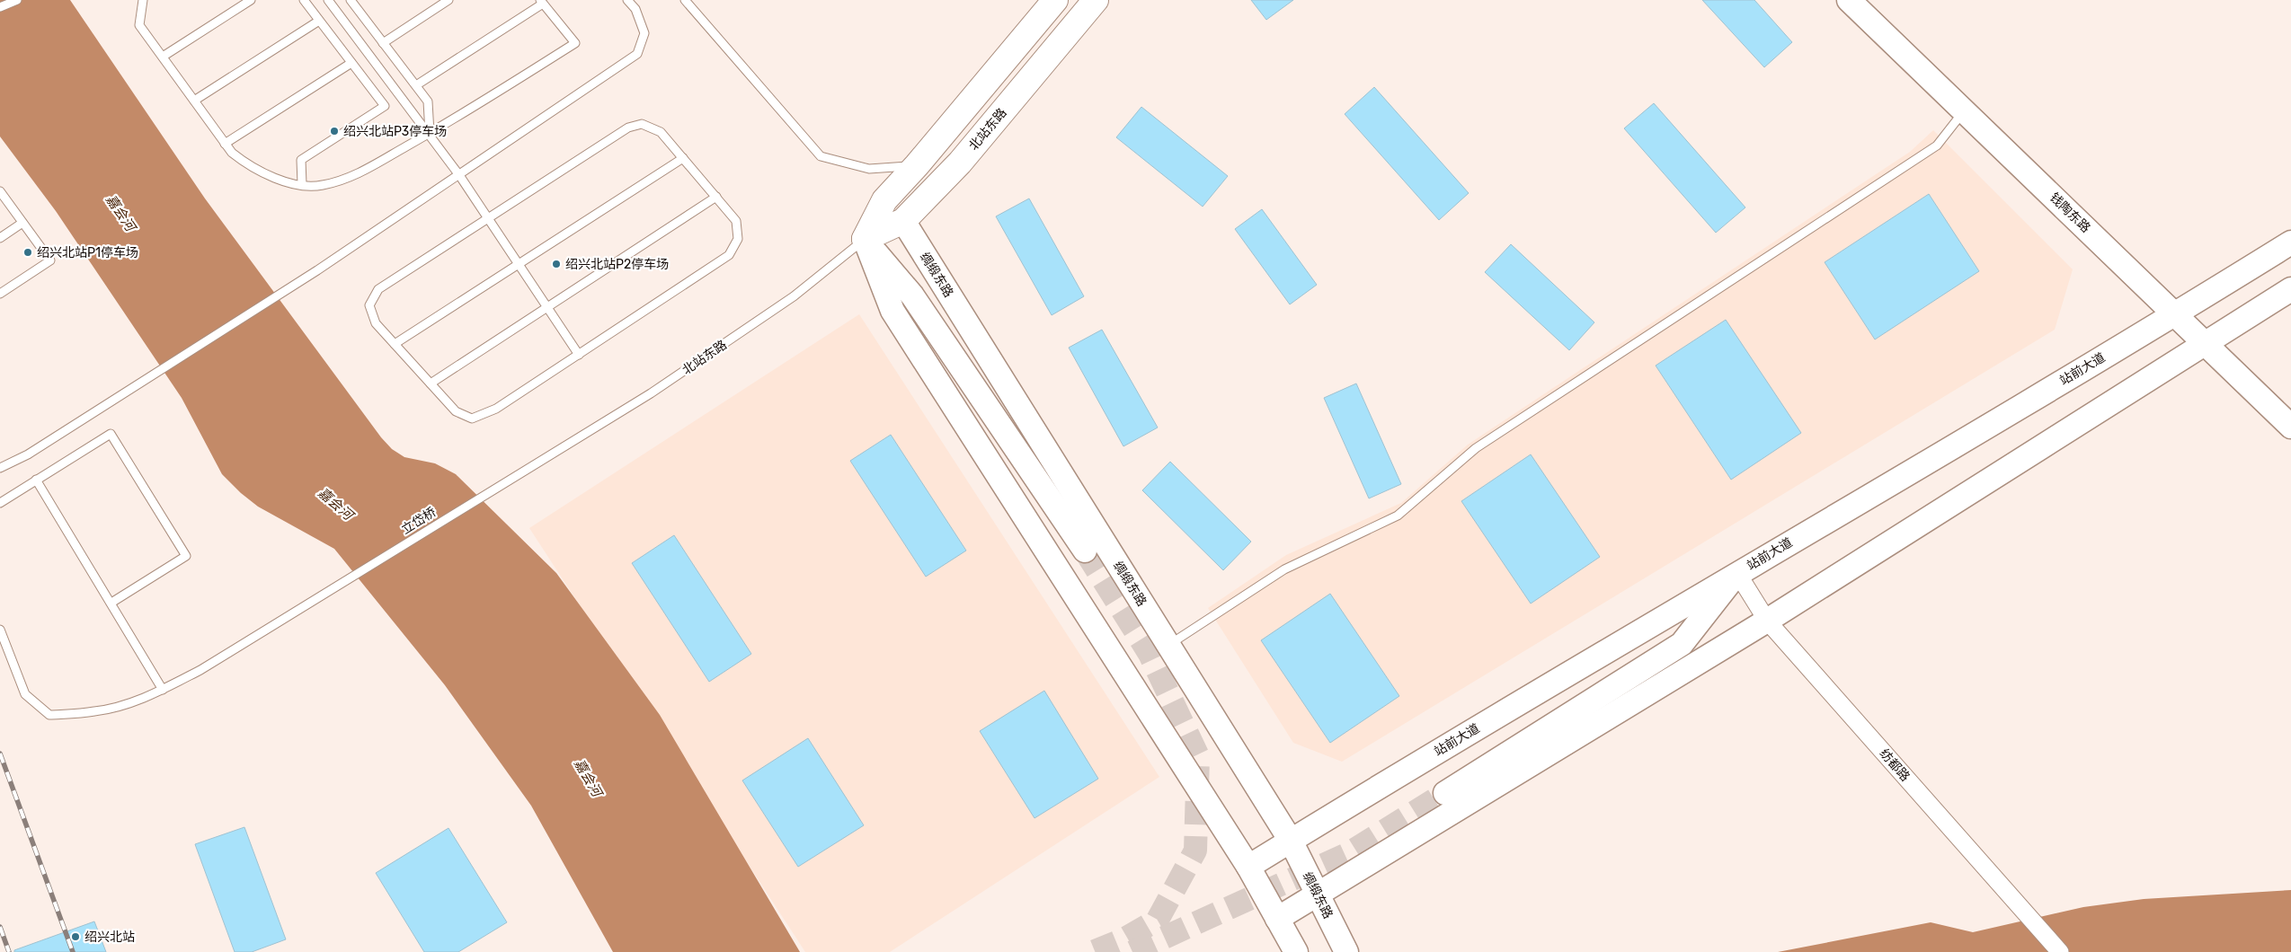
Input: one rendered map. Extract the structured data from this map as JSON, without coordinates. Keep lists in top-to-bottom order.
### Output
{
  "streets": {
    "main road": [
      "北站东路",
      "钱陶东路",
      "绸缎东路",
      "站前大道"
    ],
    "street": ["纺都路"],
    "lane": ["立岱桥"]
  },
  "crossings": [
    ["北站东路", "绸缎东路"],
    ["北站东路", "立岱桥"],
    ["钱陶东路", "站前大道"],
    ["绸缎东路", "站前大道"],
    ["站前大道", "纺都路"]
  ],
  "water": ["嘉会河"],
  "places": [
    "绍兴北站P3停车场",
    "绍兴北站P1停车场",
    "绍兴北站P2停车场",
    "绍兴北站"
  ]
}
